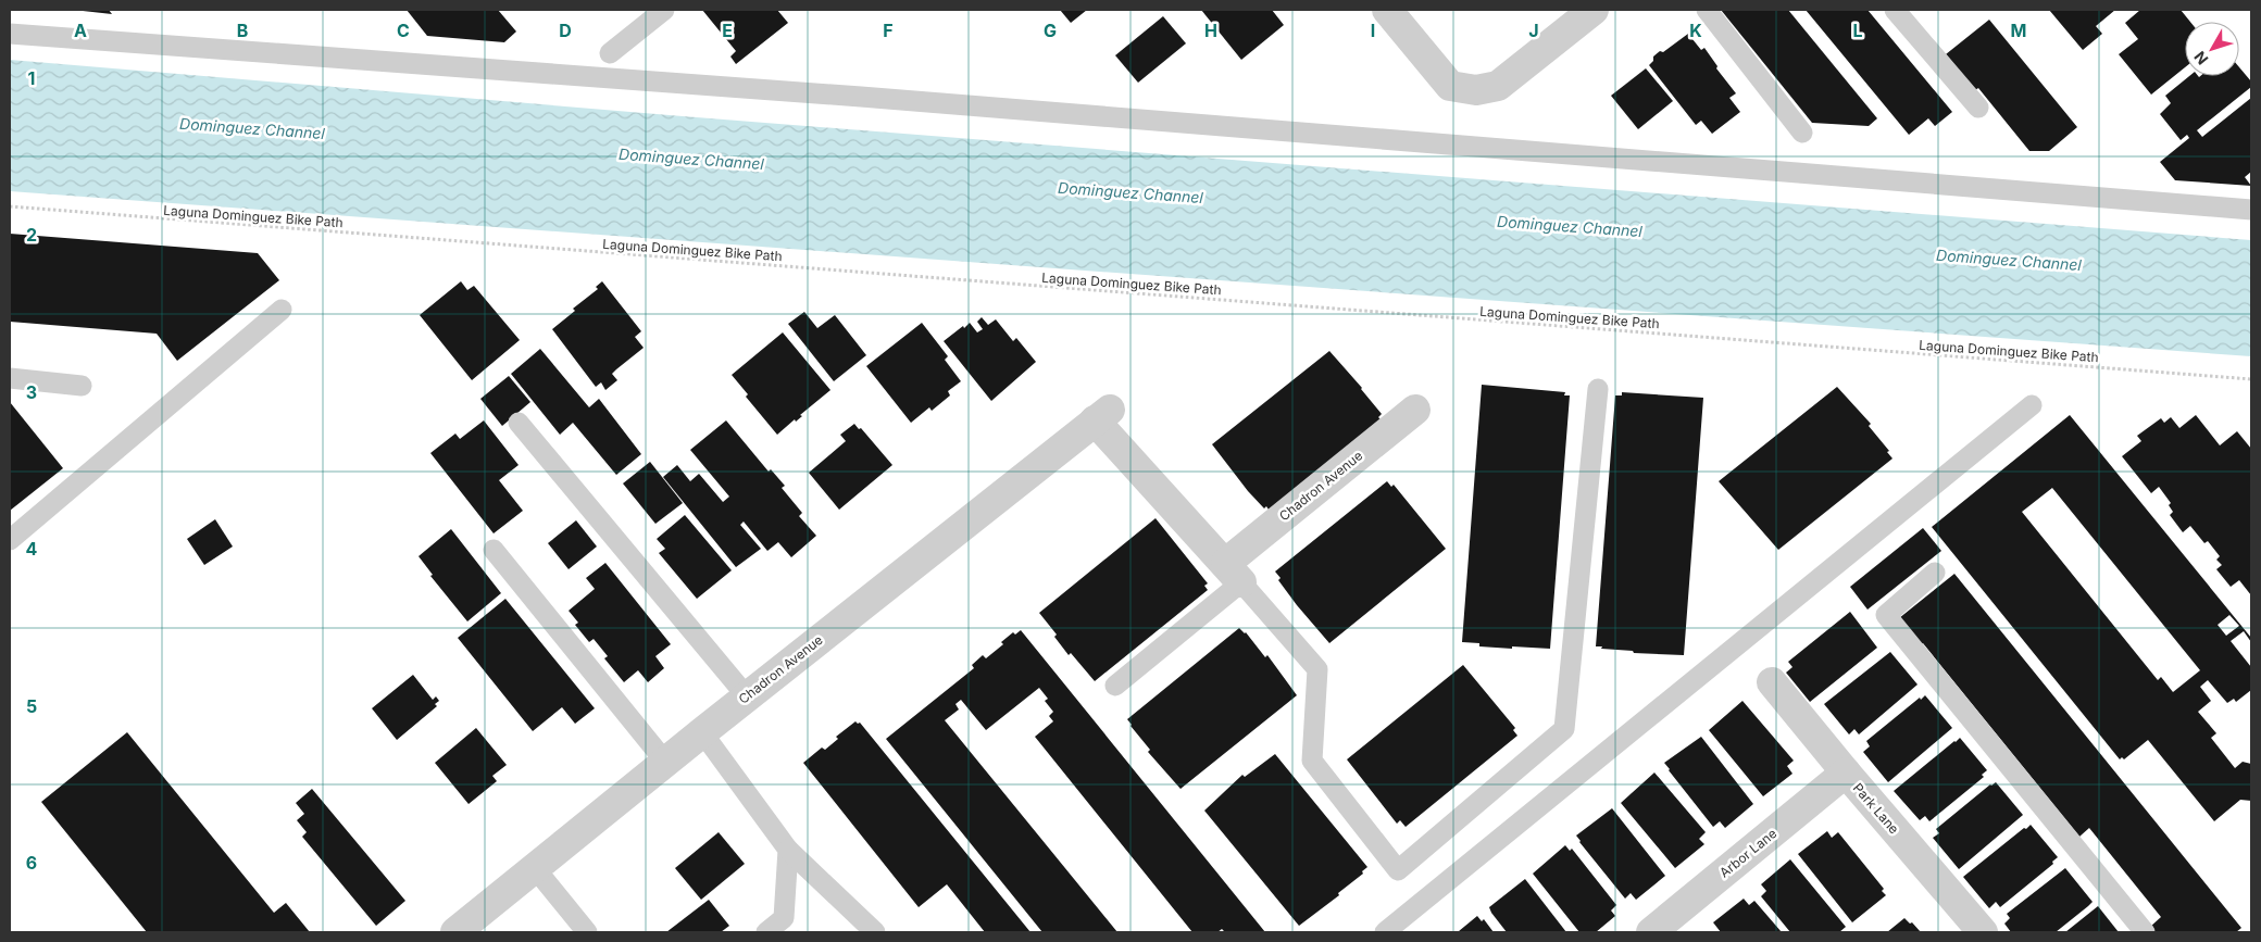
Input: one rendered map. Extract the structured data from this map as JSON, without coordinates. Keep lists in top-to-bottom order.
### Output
{
  "streets": {
    "street": ["Chadron Avenue", "Park Lane", "Arbor Lane"],
    "path": ["Laguna Dominguez Bike Path"]
  },
  "crossings": [
    ["Park Lane", "Arbor Lane"]
  ],
  "water": ["Dominguez Channel"],
  "north": "bottom left",
  "grid": {
    "columns": [
      "A",
      "B",
      "C",
      "D",
      "E",
      "F",
      "G",
      "H",
      "I",
      "J",
      "K",
      "L",
      "M"
    ],
    "rows": [
      "1",
      "2",
      "3",
      "4",
      "5",
      "6"
    ]
  }
}
